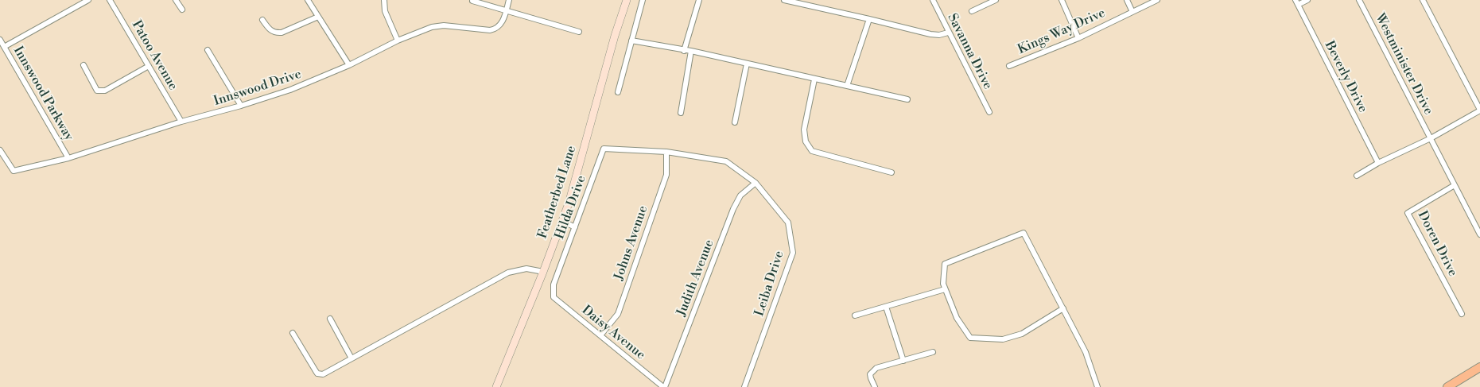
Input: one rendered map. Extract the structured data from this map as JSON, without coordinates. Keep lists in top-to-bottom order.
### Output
{
  "streets": {
    "main road": ["Featherbed Lane"],
    "street": [
      "Kings Way Drive",
      "Savanna Drive",
      "Patoo Avenue",
      "Westminister Drive",
      "Beverly Drive",
      "Innswood Drive",
      "Innswood Parkway",
      "Hilda Drive",
      "Johns Avenue",
      "Doren Drive",
      "Judith Avenue",
      "Leiba Drive",
      "Daisy Avenue"
    ]
  },
  "crossings": [
    ["Patoo Avenue", "Innswood Drive"],
    ["Westminister Drive", "Doren Drive"],
    ["Innswood Drive", "Innswood Parkway"],
    ["Hilda Drive", "Leiba Drive"],
    ["Hilda Drive", "Daisy Avenue"],
    ["Johns Avenue", "Leiba Drive"],
    ["Johns Avenue", "Daisy Avenue"],
    ["Judith Avenue", "Leiba Drive"],
    ["Judith Avenue", "Daisy Avenue"]
  ]
}
